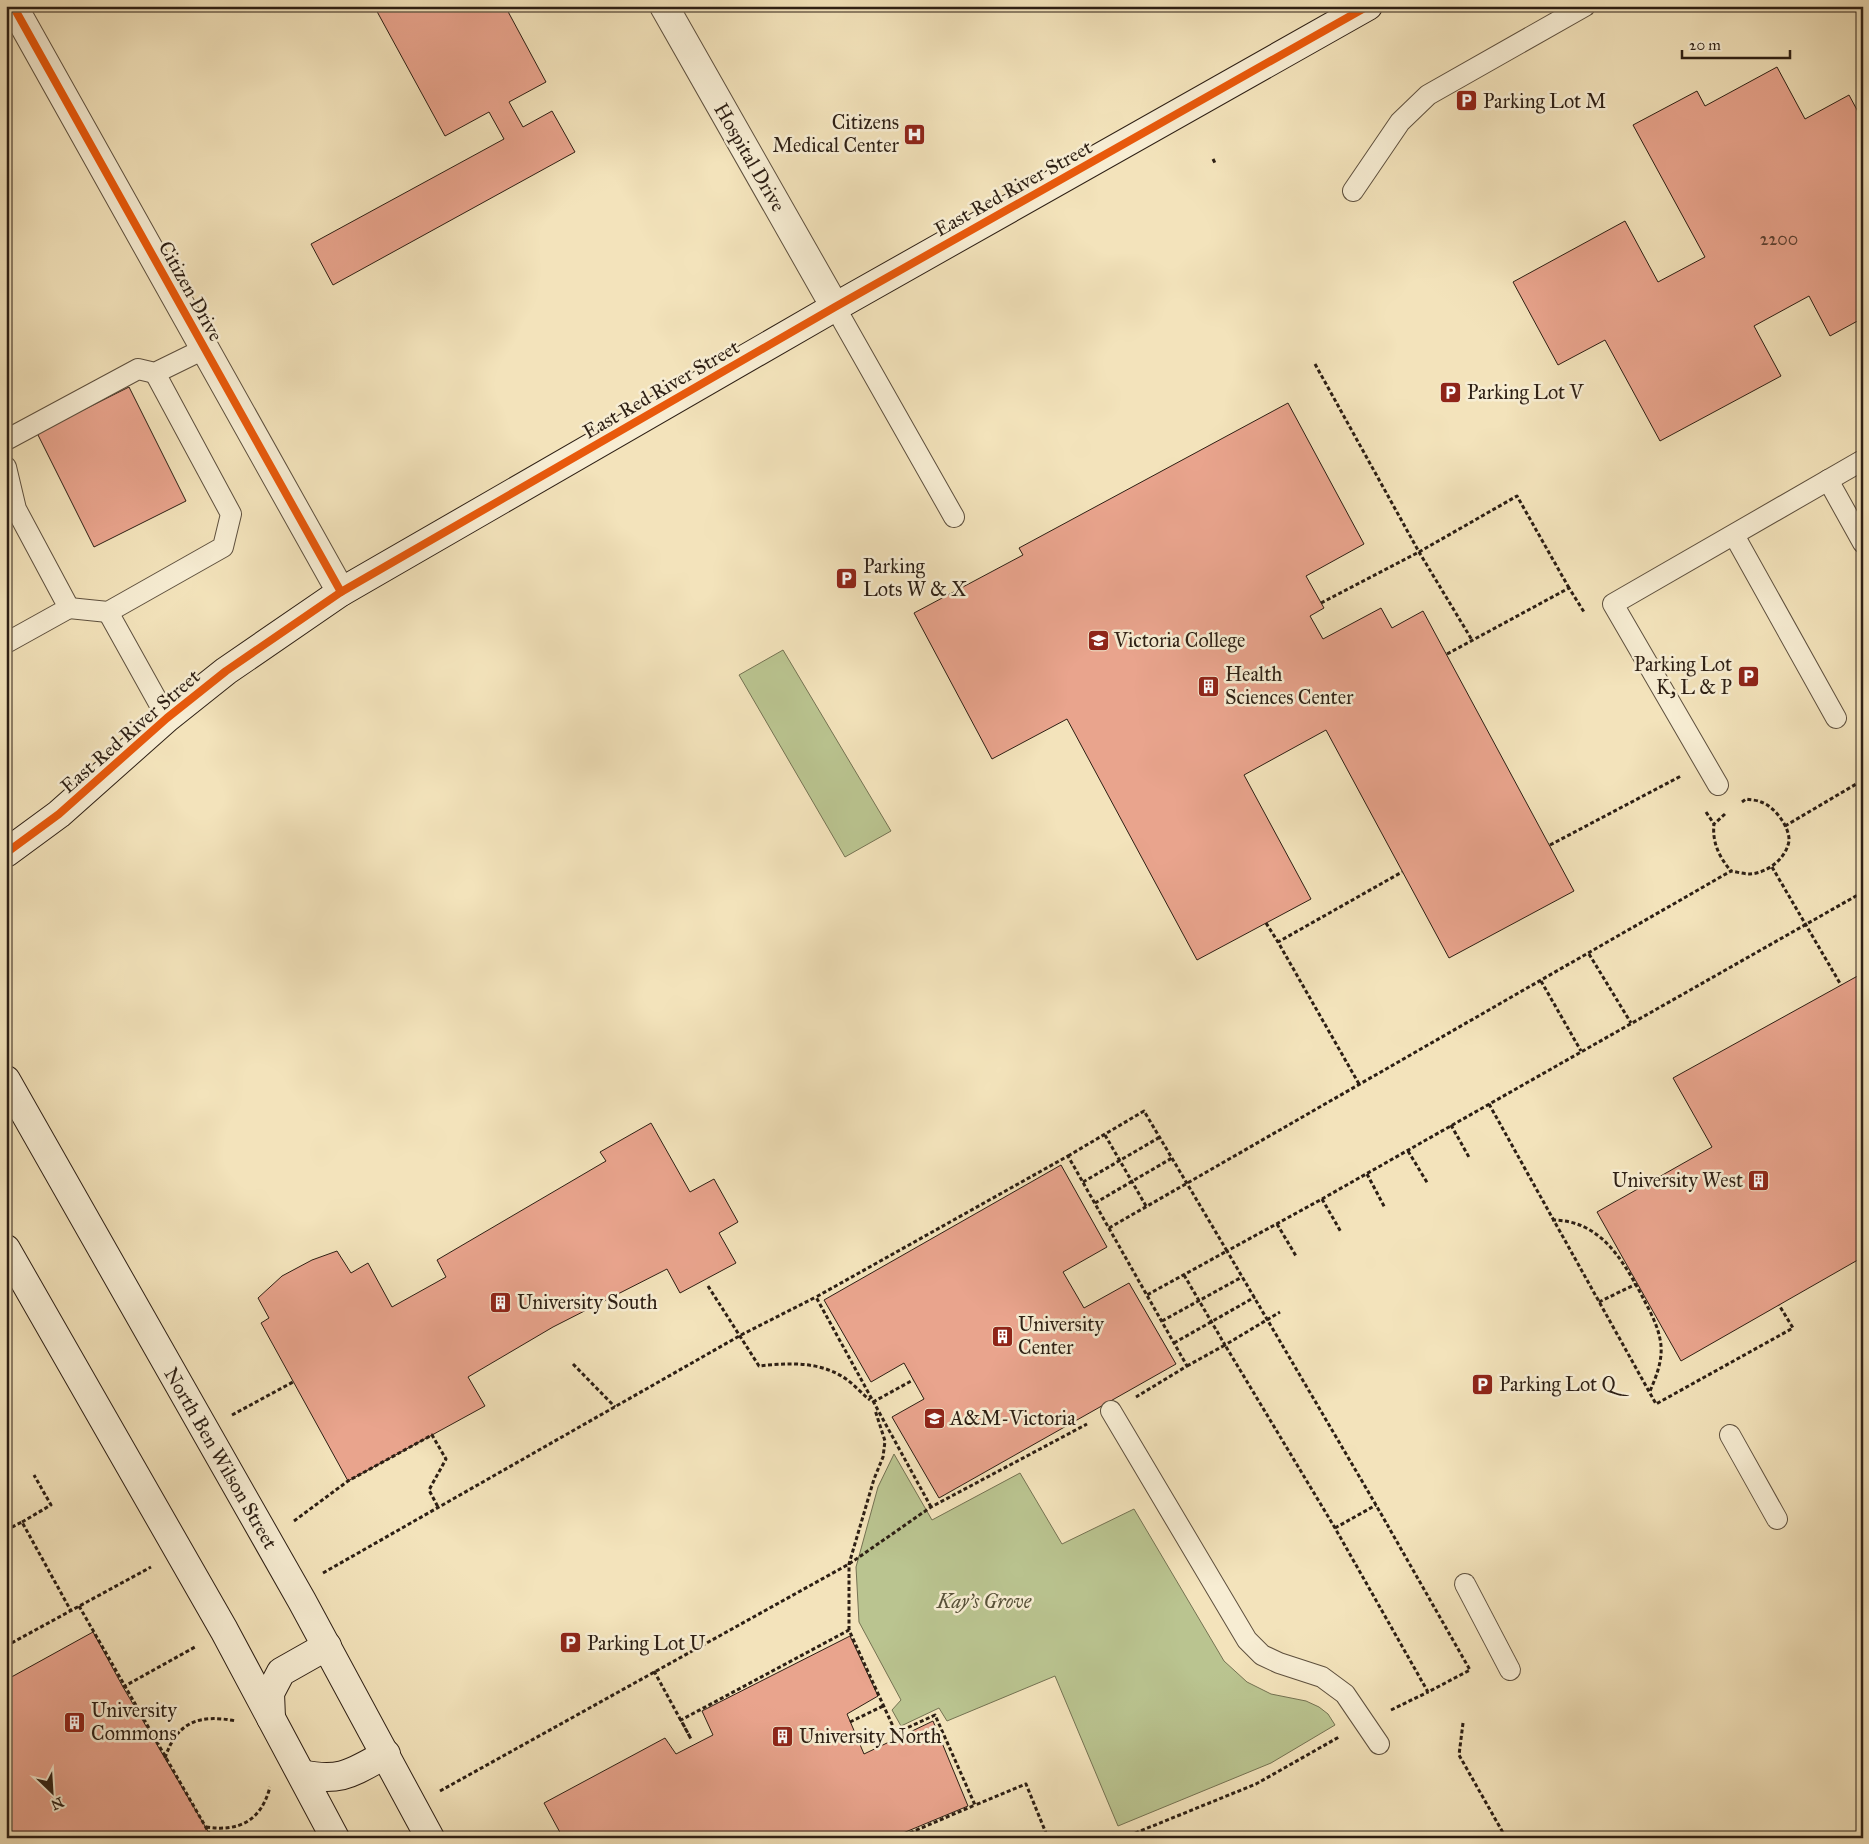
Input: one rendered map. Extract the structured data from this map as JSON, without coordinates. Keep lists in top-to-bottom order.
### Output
{
  "streets": {
    "street": [
      "Hospital Drive",
      "East Red River Street",
      "Citizen Drive",
      "North Ben Wilson Street"
    ]
  },
  "crossings": [
    ["Hospital Drive", "East Red River Street"],
    ["East Red River Street", "Citizen Drive"]
  ],
  "parks": ["Kay's Grove"],
  "places": {
    "parking": [
      "Parking Lot M",
      "Parking Lot V",
      "Parking Lots W & X",
      "Parking Lot K, L & P",
      "Parking Lot Q",
      "Parking Lot U"
    ],
    "hospital": ["Citizens Medical Center"],
    "school or university": ["Victoria College", "A&M-Victoria"],
    "building": [
      "Health Sciences Center",
      "University West",
      "University South",
      "University Center",
      "University Commons",
      "University North"
    ]
  },
  "house_numbers": ["2200"],
  "scale_bar": "20 m",
  "north": "bottom right"
}
